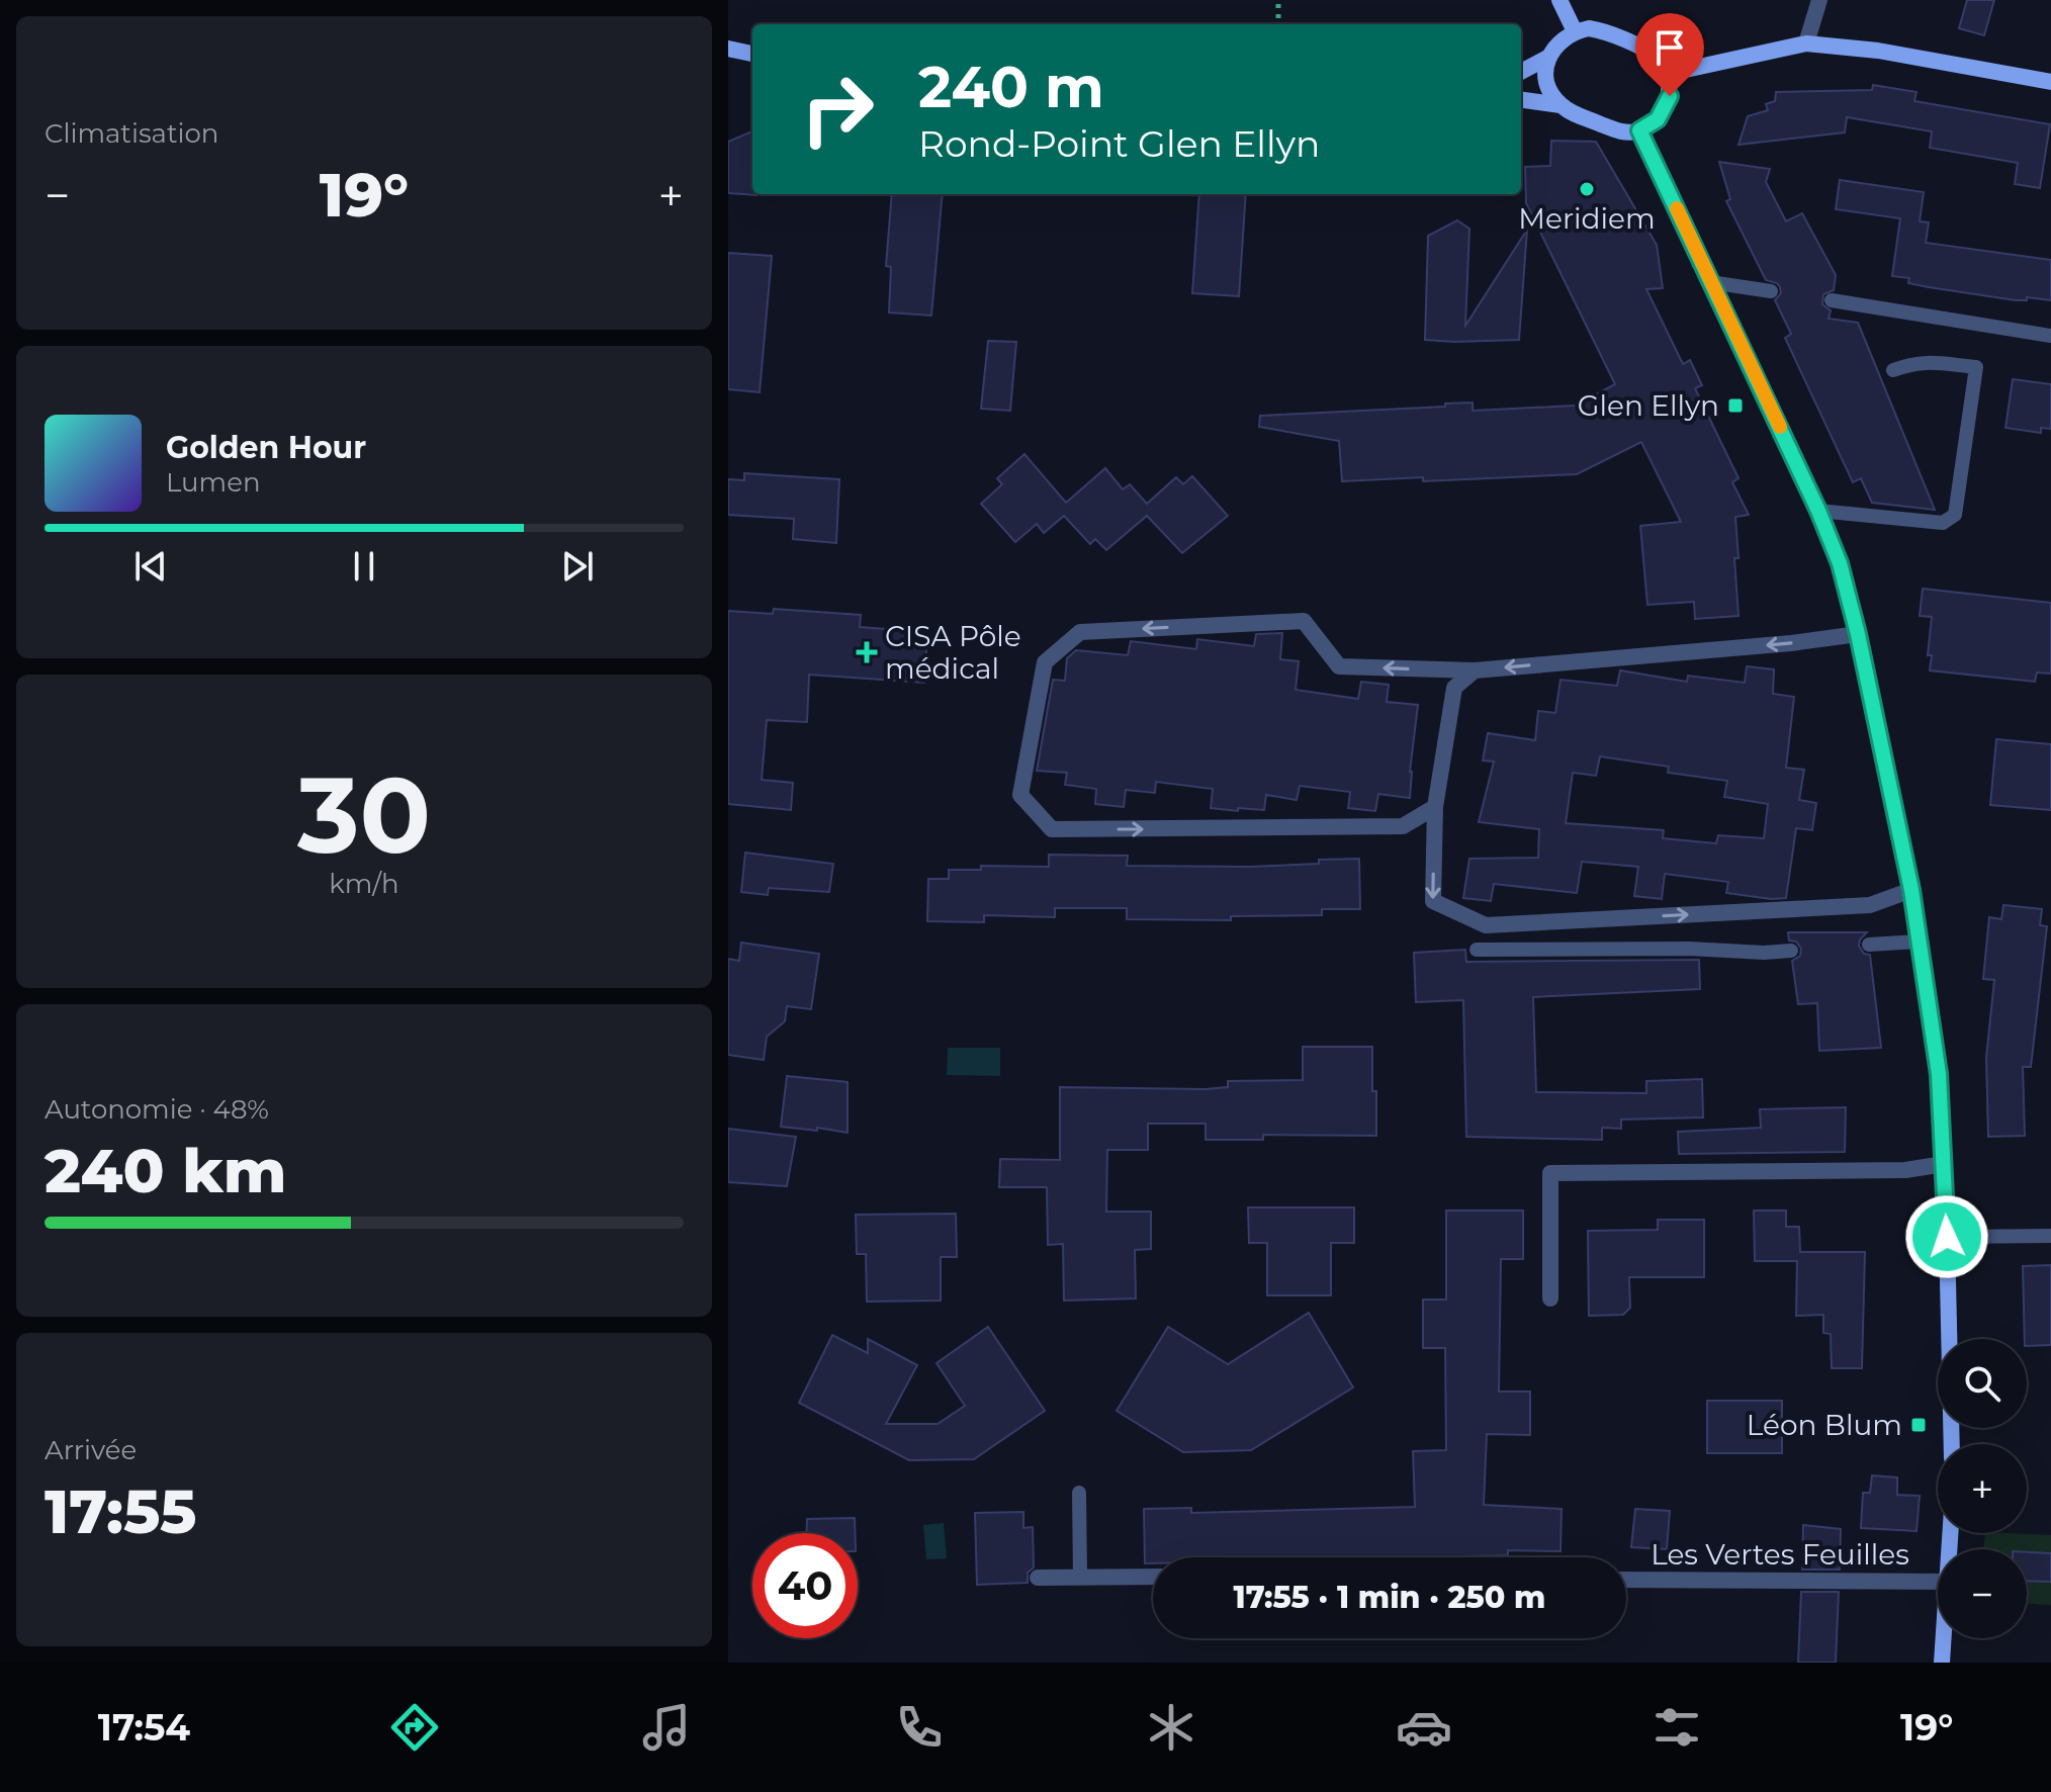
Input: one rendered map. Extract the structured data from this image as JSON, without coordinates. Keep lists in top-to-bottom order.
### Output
{
  "streets": {
    "street": ["Les Vertes Feuilles"]
  },
  "places": {
    "other": ["Meridiem"],
    "transit": ["Glen Ellyn", "Léon Blum"],
    "health": ["CISA Pôle médical"]
  },
  "page": {
    "tile": [
      "Climatisation",
      ["30", "km/h"],
      ["Autonomie · 48%", "240 km"],
      ["Arrivée", "17:55"]
    ],
    "turn": ["240 m", "Rond-Point Glen Ellyn"],
    "heat": ["−", "19°", "+"],
    "song": ["Golden Hour", "Lumen"],
    "map_buttons": ["+", "−"],
    "limit": "40",
    "trip": "17:55 · 1 min · 250 m",
    "tabs": ["17:54", "19°"]
  }
}
